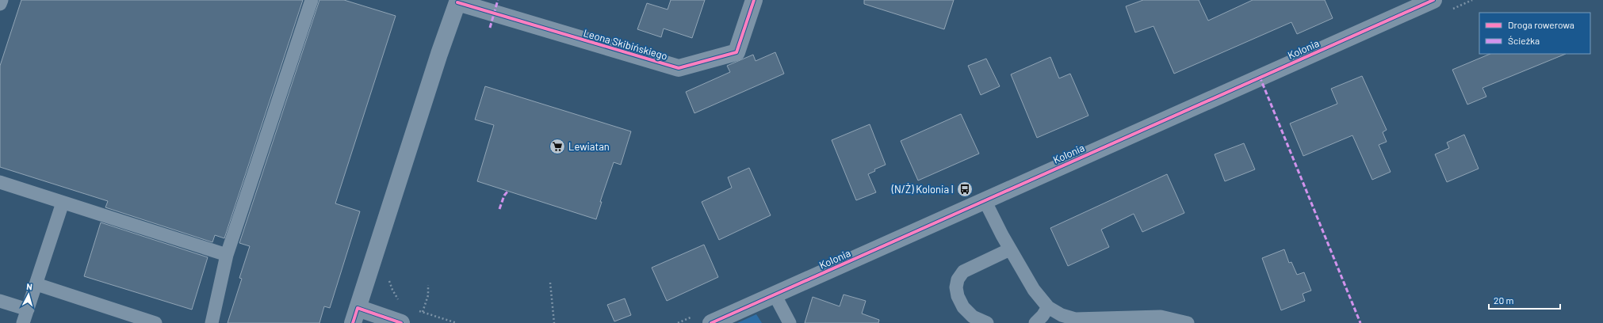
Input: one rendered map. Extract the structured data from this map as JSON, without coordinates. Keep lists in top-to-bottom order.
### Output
{
  "streets": {
    "street": ["Leona Skibińskiego", "Kolonia"]
  },
  "places": {
    "supermarket": ["Lewiatan"],
    "bus stop": ["(N/Ż) Kolonia I"]
  },
  "legend": ["Droga rowerowa", "Ścieżka"],
  "scale_bar": "20 m",
  "north": "top"
}
